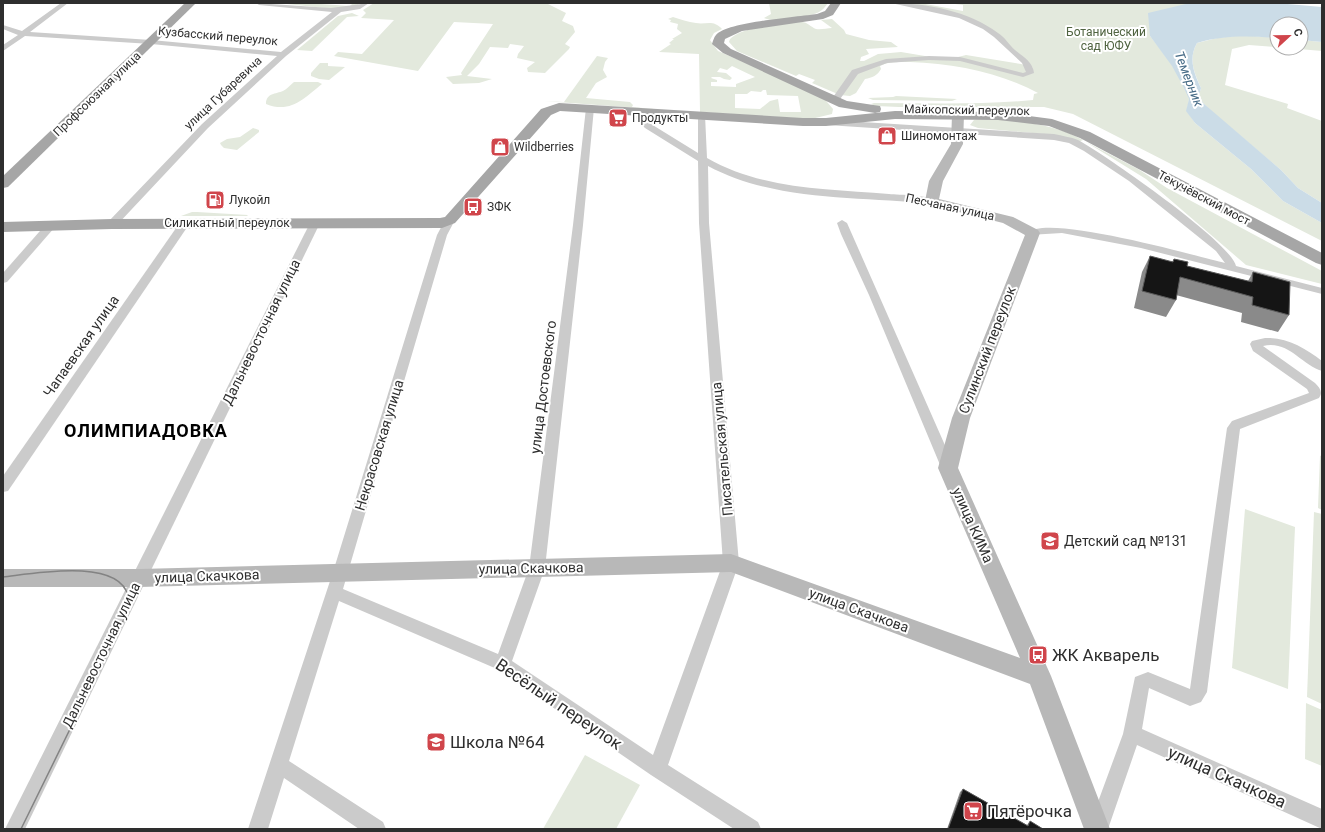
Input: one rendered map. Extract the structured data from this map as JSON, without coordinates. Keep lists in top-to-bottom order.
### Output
{
  "streets": {
    "main road": [
      "Профсоюзная улица",
      "Майкопский переулок",
      "Текучёвский мост",
      "Силикатный переулок",
      "Некрасовская улица"
    ],
    "street": [
      "Кузбасский переулок",
      "улица Губаревича",
      "Песчаная улица",
      "Дальневосточная улица",
      "Чапаевская улица",
      "Сулинский переулок",
      "улица Достоевского",
      "Писательская улица",
      "улица КИМа",
      "улица Скачкова",
      "Весёлый переулок"
    ]
  },
  "crossings": [
    ["Кузбасский переулок", "улица Губаревича"],
    ["Кузбасский переулок", "Профсоюзная улица"],
    ["улица Губаревича", "Силикатный переулок"],
    ["Майкопский переулок", "Текучёвский мост"],
    ["Майкопский переулок", "Песчаная улица"],
    ["Майкопский переулок", "улица Достоевского"],
    ["Майкопский переулок", "Некрасовская улица"],
    ["Майкопский переулок", "Писательская улица"],
    ["Песчаная улица", "Сулинский переулок"],
    ["Песчаная улица", "Писательская улица"],
    ["Силикатный переулок", "Дальневосточная улица"],
    ["Силикатный переулок", "Чапаевская улица"],
    ["Силикатный переулок", "Некрасовская улица"],
    ["Дальневосточная улица", "улица Скачкова"],
    ["Сулинский переулок", "улица КИМа"],
    ["улица Достоевского", "улица Скачкова"],
    ["улица Достоевского", "Весёлый переулок"],
    ["Некрасовская улица", "улица Скачкова"],
    ["Некрасовская улица", "Весёлый переулок"],
    ["Писательская улица", "улица Скачкова"],
    ["Писательская улица", "Весёлый переулок"],
    ["улица КИМа", "улица Скачкова"]
  ],
  "districts": ["ОЛИМПИАДОВКА"],
  "water": ["Темерник"],
  "parks": ["Ботанический сад ЮФУ"],
  "places": {
    "supermarket": ["Продукты", "Пятёрочка"],
    "shop": ["Шиномонтаж", "Wildberries"],
    "fuel station": ["Лукойл"],
    "bus stop": ["ЗФК", "ЖК Акварель"],
    "school or university": ["Детский сад №131", "Школа №64"]
  },
  "north": "right"
}
